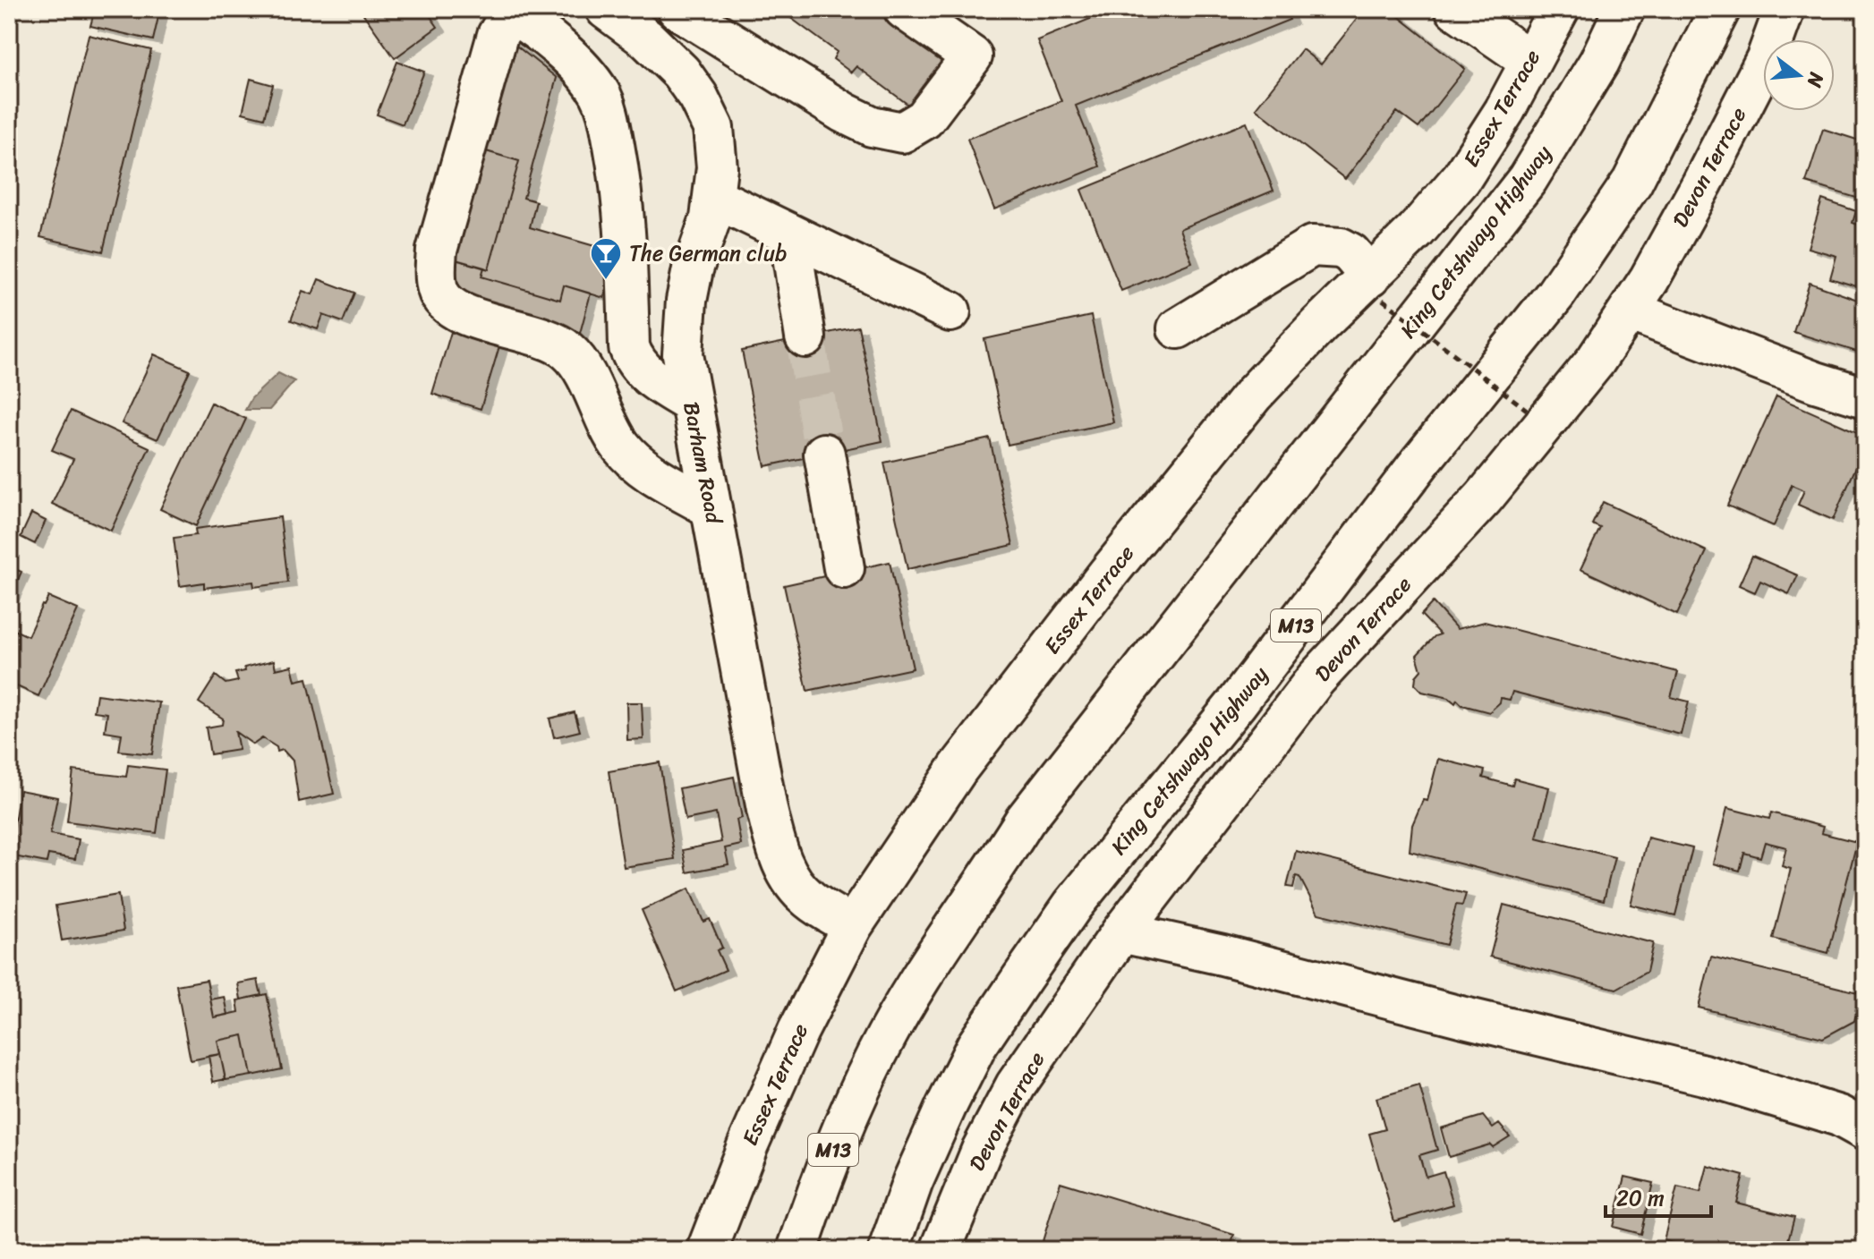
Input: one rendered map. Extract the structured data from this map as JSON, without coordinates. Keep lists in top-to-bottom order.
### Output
{
  "streets": {
    "main road": [
      "Essex Terrace",
      "Devon Terrace",
      "King Cetshwayo Highway",
      "Barham Road",
      "M13"
    ]
  },
  "crossings": [
    ["Essex Terrace", "Barham Road"]
  ],
  "places": {
    "bar": ["The German club"]
  },
  "scale_bar": "20 m",
  "north": "right"
}
